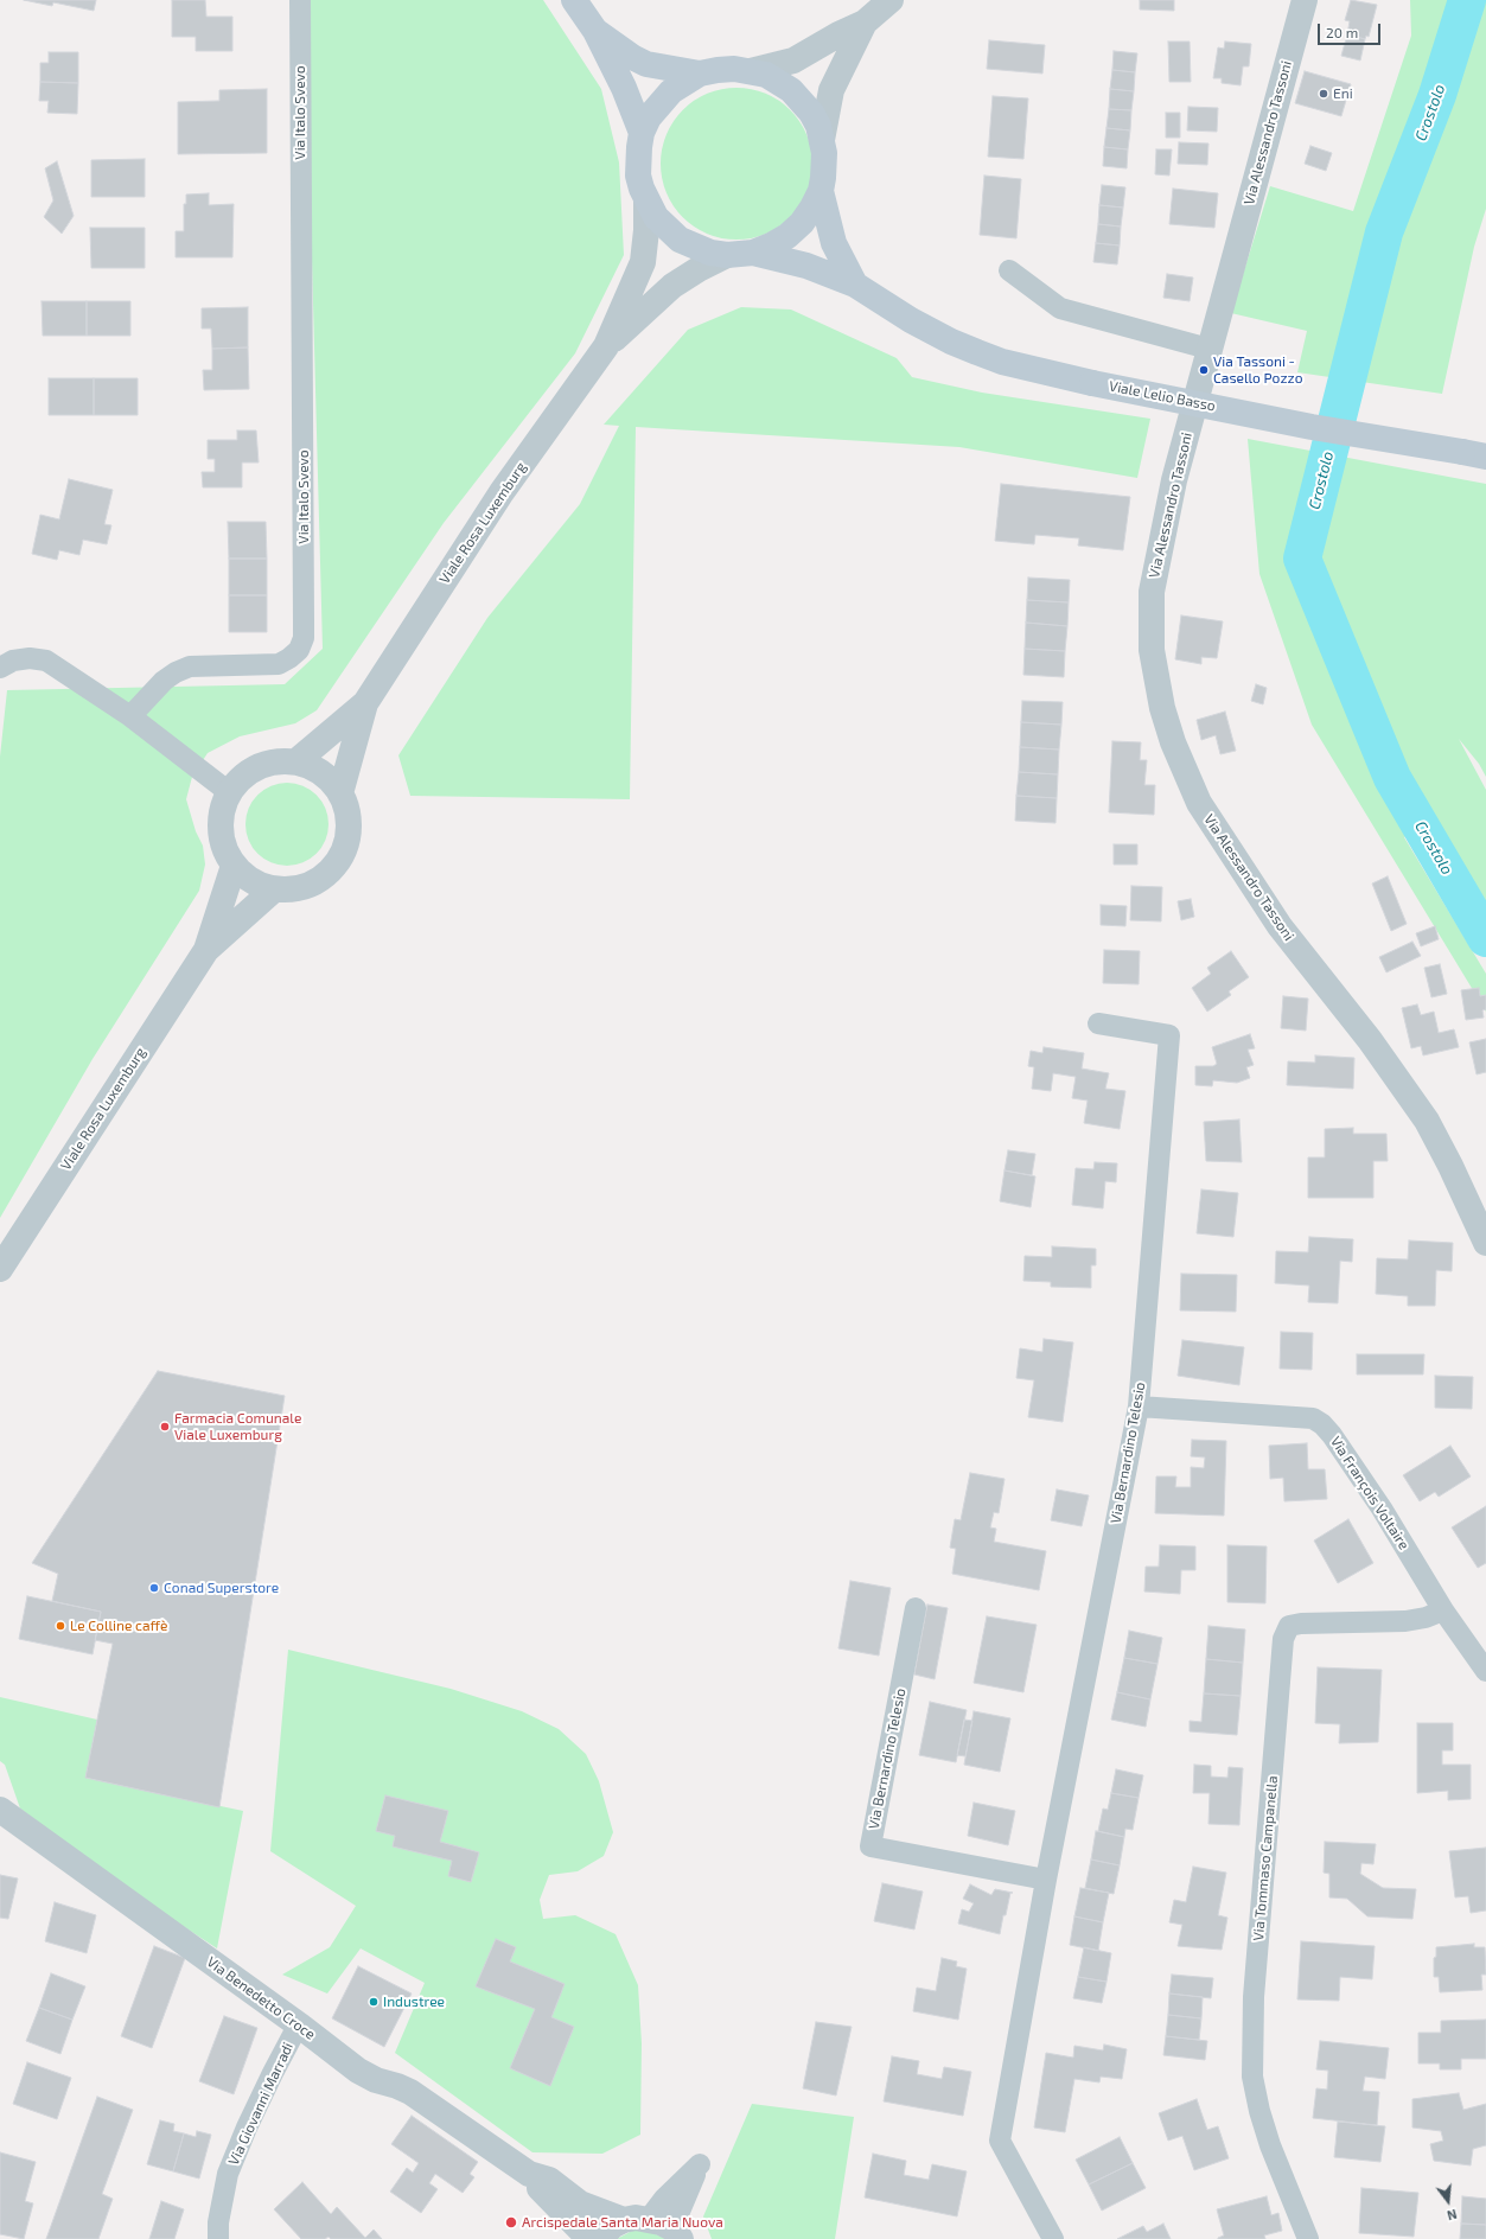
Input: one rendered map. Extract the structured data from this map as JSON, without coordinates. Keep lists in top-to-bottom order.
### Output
{
  "streets": {
    "main road": ["Viale Lelio Basso"],
    "street": [
      "Via Italo Svevo",
      "Via Alessandro Tassoni",
      "Viale Rosa Luxemburg",
      "Via Bernardino Telesio",
      "Via François Voltaire",
      "Via Tommaso Campanella",
      "Via Benedetto Croce",
      "Via Giovanni Marradi"
    ]
  },
  "crossings": [
    ["Via Bernardino Telesio", "Via François Voltaire"],
    ["Via François Voltaire", "Via Tommaso Campanella"],
    ["Via Benedetto Croce", "Via Giovanni Marradi"]
  ],
  "water": ["Crostolo"],
  "places": [
    "Eni",
    "Via Tassoni - Casello Pozzo",
    "Farmacia Comunale Viale Luxemburg",
    "Conad Superstore",
    "Le Colline caffè",
    "Industree",
    "Arcispedale Santa Maria Nuova"
  ],
  "scale_bar": "20 m",
  "north": "bottom"
}
